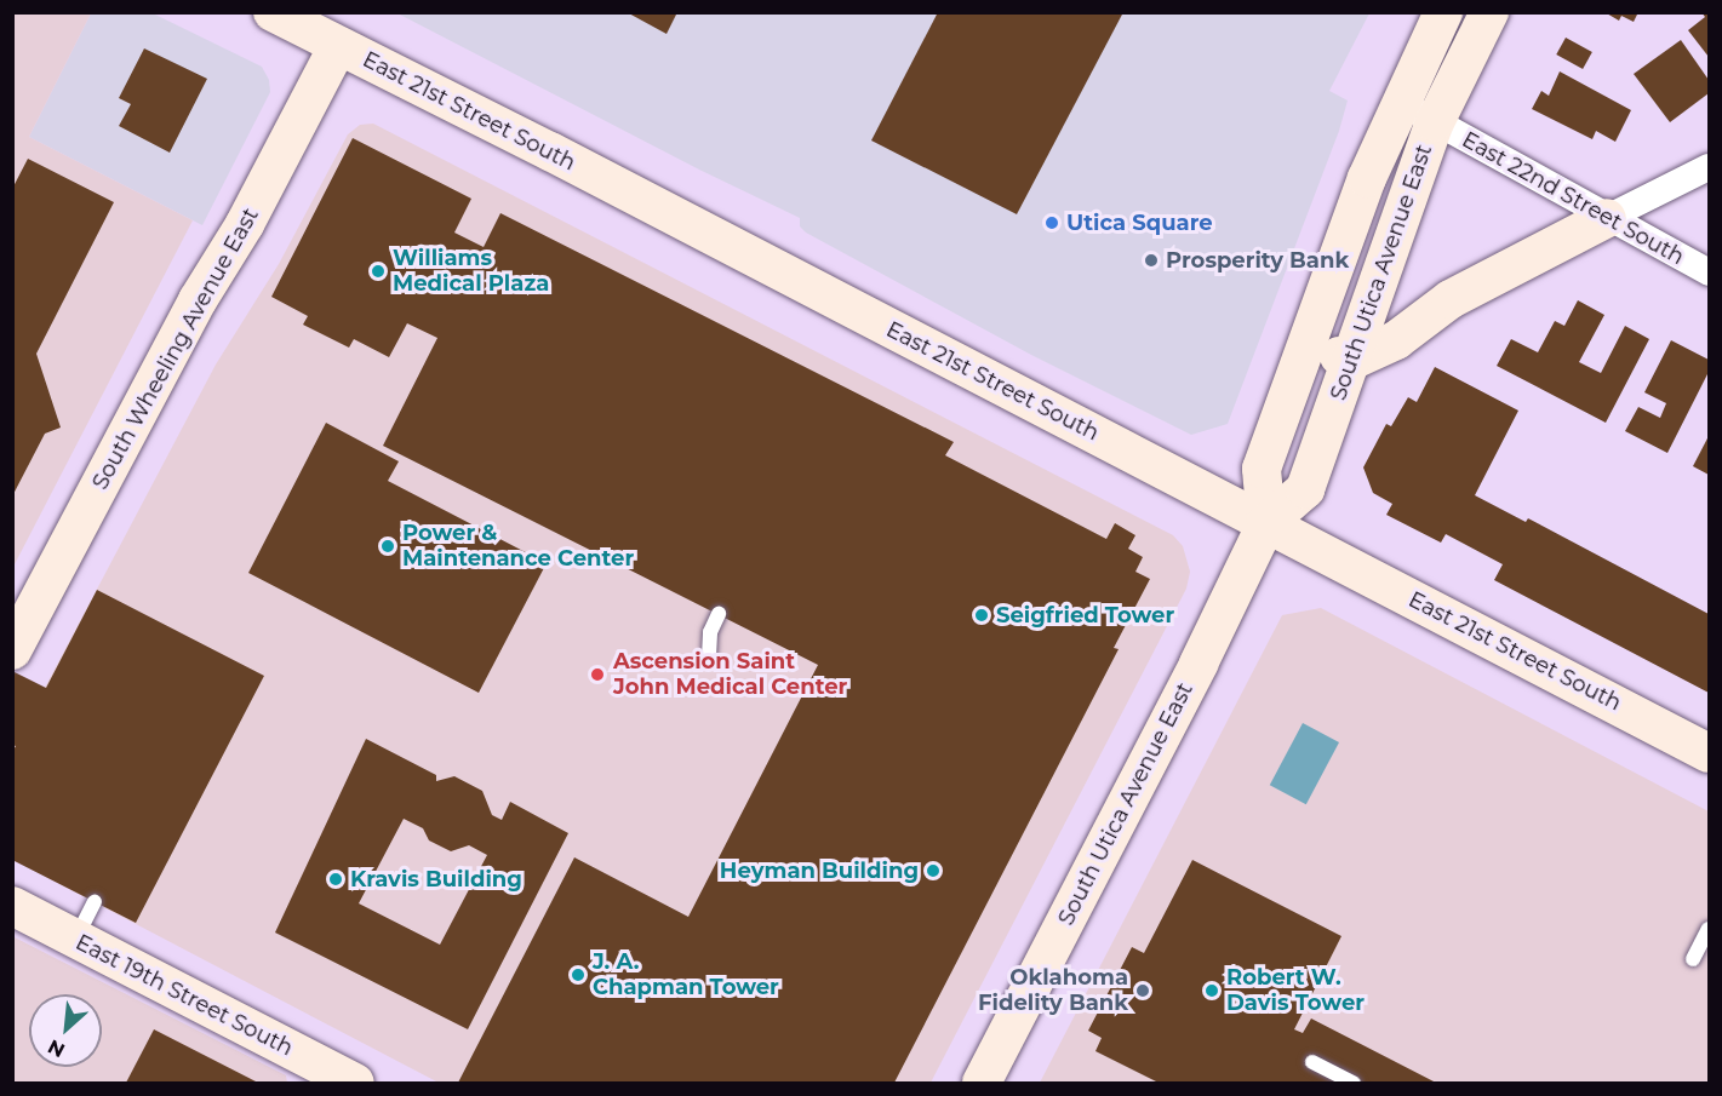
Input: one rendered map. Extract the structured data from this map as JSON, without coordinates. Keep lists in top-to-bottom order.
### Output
{
  "streets": {
    "street": [
      "East 21st Street South",
      "East 22nd Street South",
      "South Utica Avenue East",
      "South Wheeling Avenue East",
      "East 19th Street South"
    ]
  },
  "crossings": [
    ["East 21st Street South", "South Utica Avenue East"],
    ["East 21st Street South", "South Wheeling Avenue East"],
    ["East 22nd Street South", "South Utica Avenue East"]
  ],
  "places": [
    "Utica Square",
    "Prosperity Bank",
    "Williams Medical Plaza",
    "Power & Maintenance Center",
    "Seigfried Tower",
    "Ascension Saint John Medical Center",
    "Heyman Building",
    "Kravis Building",
    "J. A. Chapman Tower",
    "Oklahoma Fidelity Bank",
    "Robert W. Davis Tower"
  ],
  "north": "bottom left"
}
